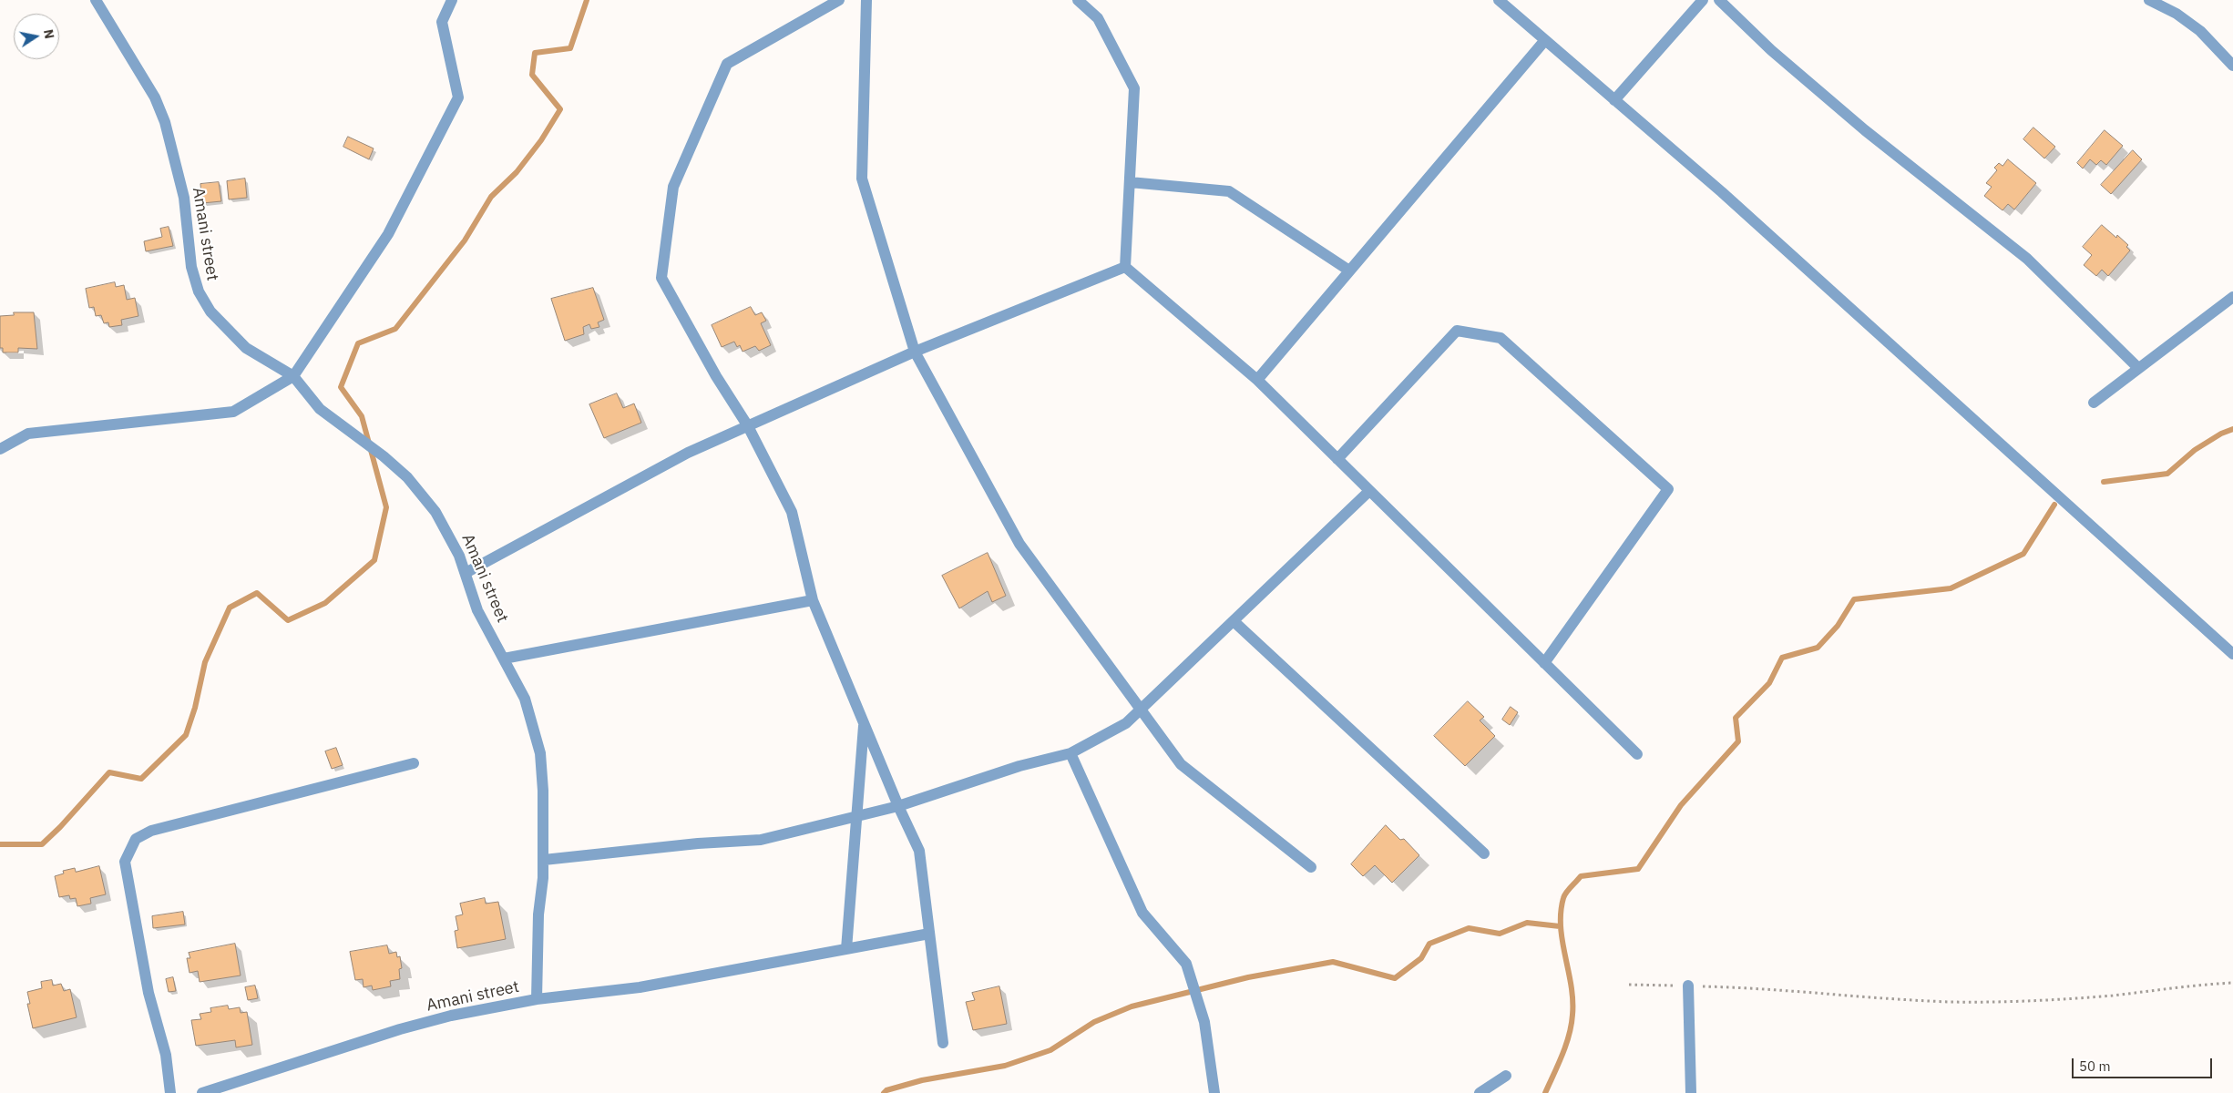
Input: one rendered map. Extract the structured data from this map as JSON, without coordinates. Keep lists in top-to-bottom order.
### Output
{
  "streets": {
    "street": ["Amani street"]
  },
  "scale_bar": "50 m",
  "north": "right"
}
